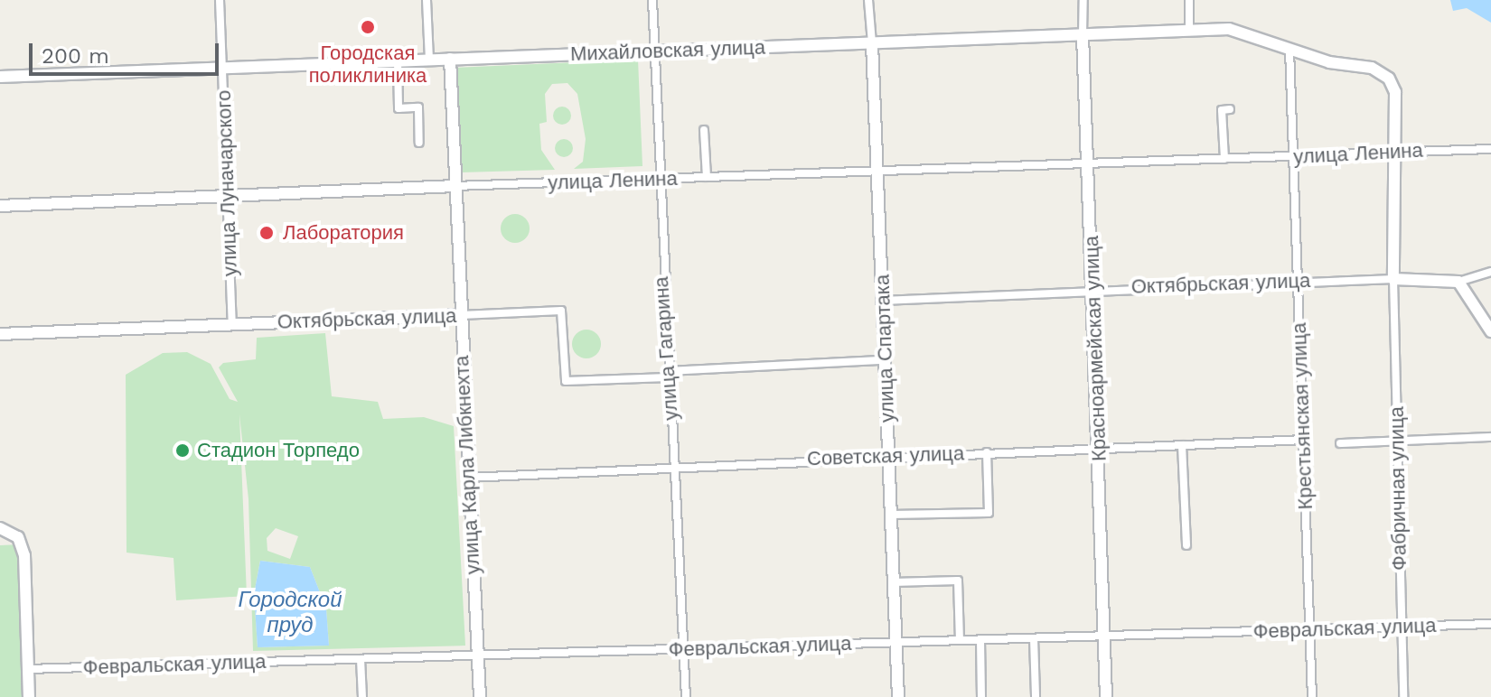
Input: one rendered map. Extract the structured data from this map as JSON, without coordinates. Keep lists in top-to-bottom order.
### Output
{
  "streets": {
    "street": [
      "Михайловская улица",
      "улица Ленина",
      "улица Луначарского",
      "Октябрьская улица",
      "улица Гагарина",
      "улица Спартака",
      "Красноармейская улица",
      "Крестьянская улица",
      "Советская улица",
      "улица Карла Либкнехта",
      "Фабричная улица",
      "Февральская улица"
    ]
  },
  "crossings": [
    ["Михайловская улица", "улица Ленина"],
    ["Михайловская улица", "улица Луначарского"],
    ["Михайловская улица", "улица Гагарина"],
    ["Михайловская улица", "улица Спартака"],
    ["Михайловская улица", "Красноармейская улица"],
    ["Михайловская улица", "Крестьянская улица"],
    ["Михайловская улица", "улица Карла Либкнехта"],
    ["улица Ленина", "улица Луначарского"],
    ["улица Ленина", "улица Гагарина"],
    ["улица Ленина", "улица Спартака"],
    ["улица Ленина", "Красноармейская улица"],
    ["улица Ленина", "Крестьянская улица"],
    ["улица Ленина", "улица Карла Либкнехта"],
    ["улица Луначарского", "Октябрьская улица"],
    ["Октябрьская улица", "улица Гагарина"],
    ["Октябрьская улица", "улица Спартака"],
    ["Октябрьская улица", "Красноармейская улица"],
    ["Октябрьская улица", "Крестьянская улица"],
    ["Октябрьская улица", "улица Карла Либкнехта"],
    ["Октябрьская улица", "Фабричная улица"],
    ["улица Гагарина", "Советская улица"],
    ["улица Гагарина", "Февральская улица"],
    ["улица Спартака", "Советская улица"],
    ["улица Спартака", "Февральская улица"],
    ["Красноармейская улица", "Советская улица"],
    ["Красноармейская улица", "Февральская улица"],
    ["Крестьянская улица", "Советская улица"],
    ["Крестьянская улица", "Февральская улица"],
    ["Советская улица", "улица Карла Либкнехта"],
    ["улица Карла Либкнехта", "Февральская улица"],
    ["Фабричная улица", "Февральская улица"]
  ],
  "water": ["Городской пруд"],
  "places": ["Городская поликлиника", "Лаборатория", "Стадион Торпедо"],
  "scale_bar": "200 m"
}
